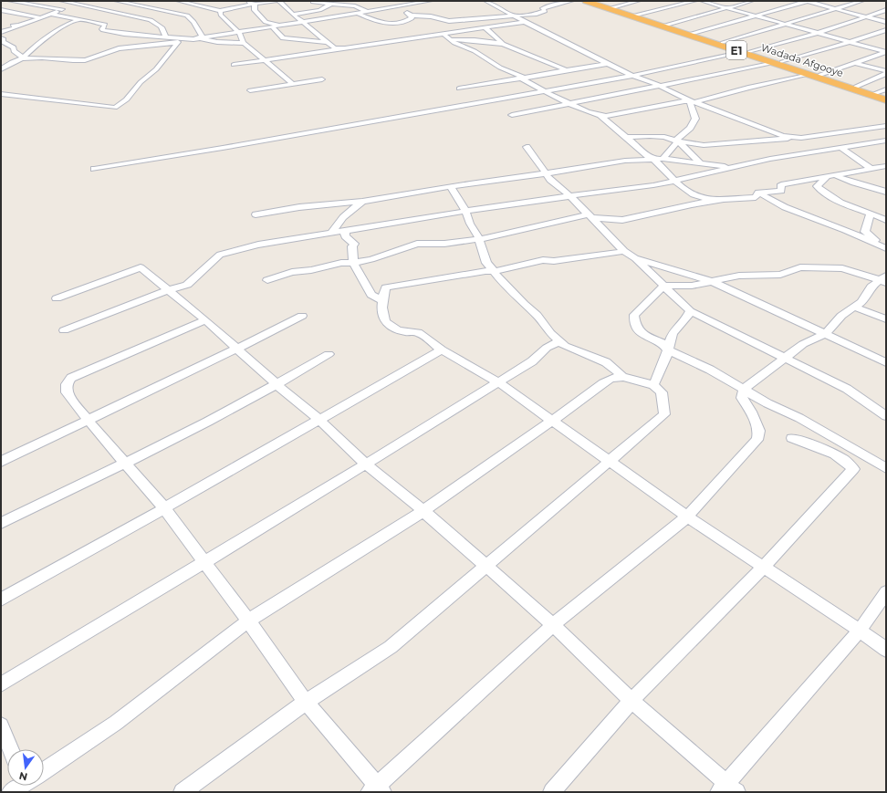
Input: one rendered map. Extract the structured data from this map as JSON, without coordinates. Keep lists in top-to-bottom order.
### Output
{
  "streets": {
    "highway": ["E1", "Wadada Afgooye"]
  },
  "north": "bottom"
}
